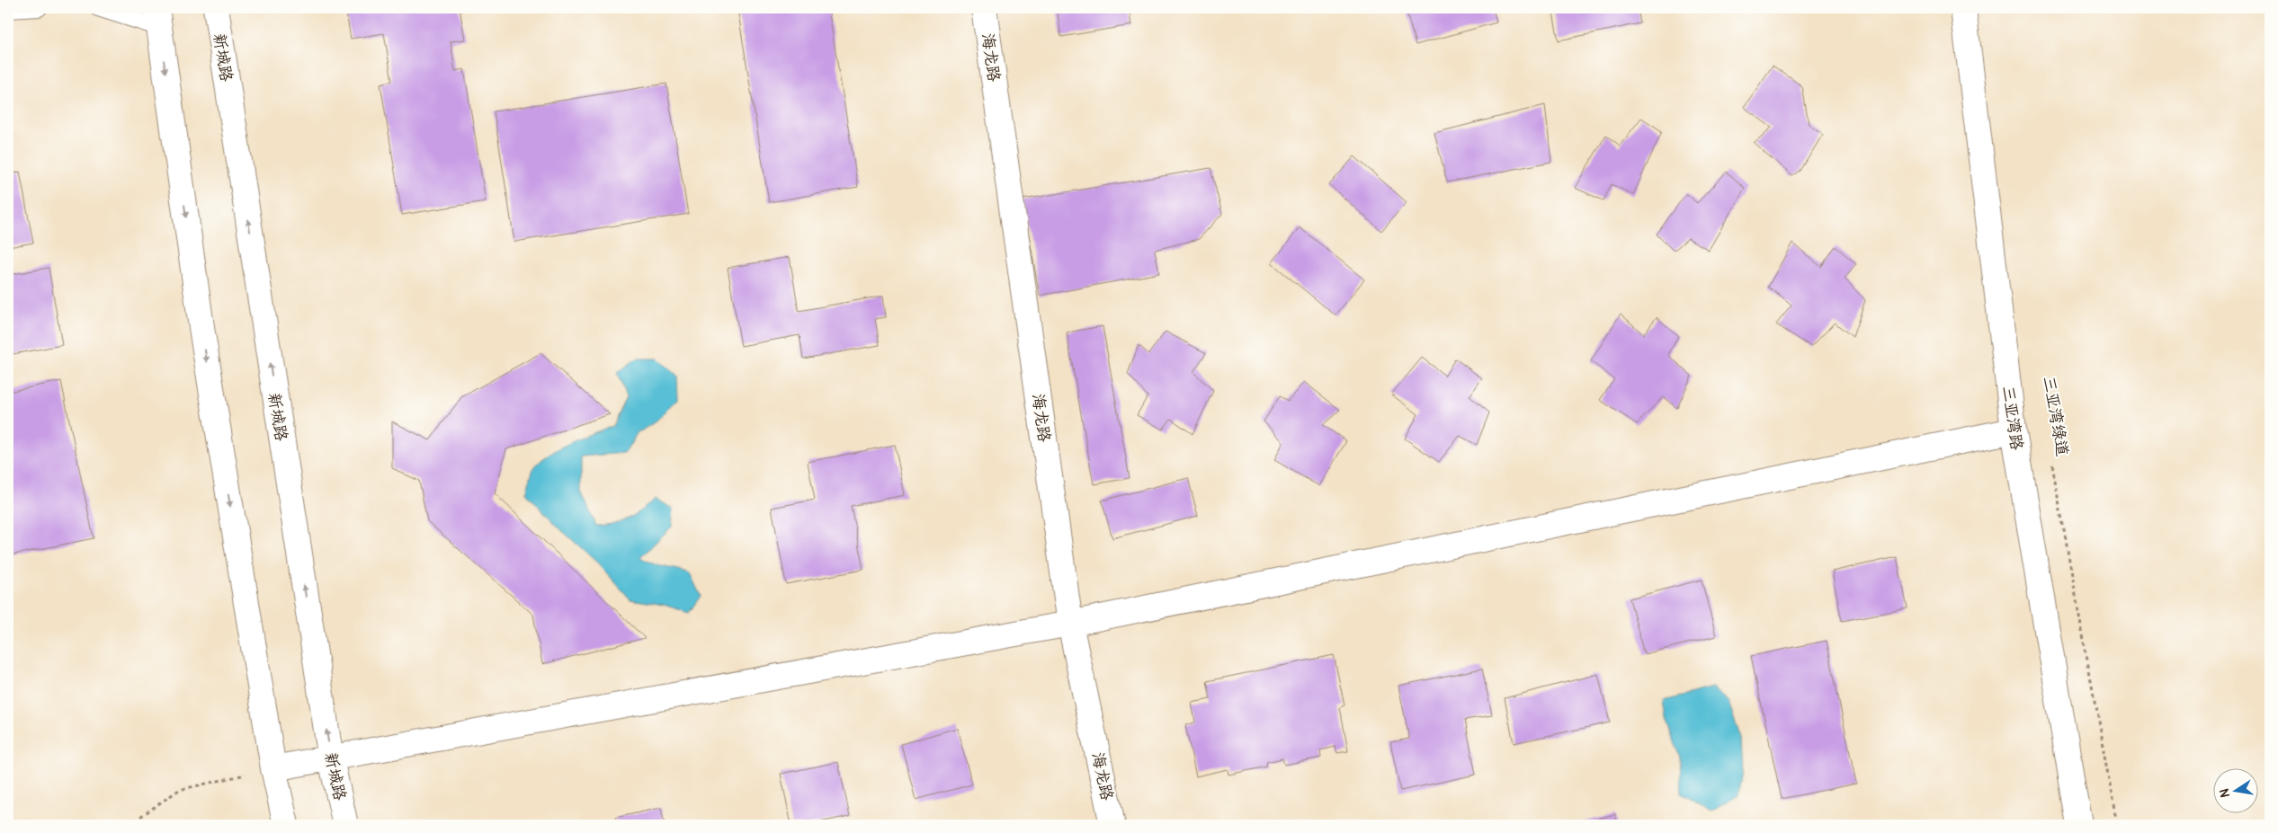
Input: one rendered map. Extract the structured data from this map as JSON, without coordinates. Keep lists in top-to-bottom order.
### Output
{
  "streets": {
    "street": ["新城路", "海龙路", "三亚湾路"],
    "path": ["三亚湾绿道"]
  },
  "north": "left"
}
